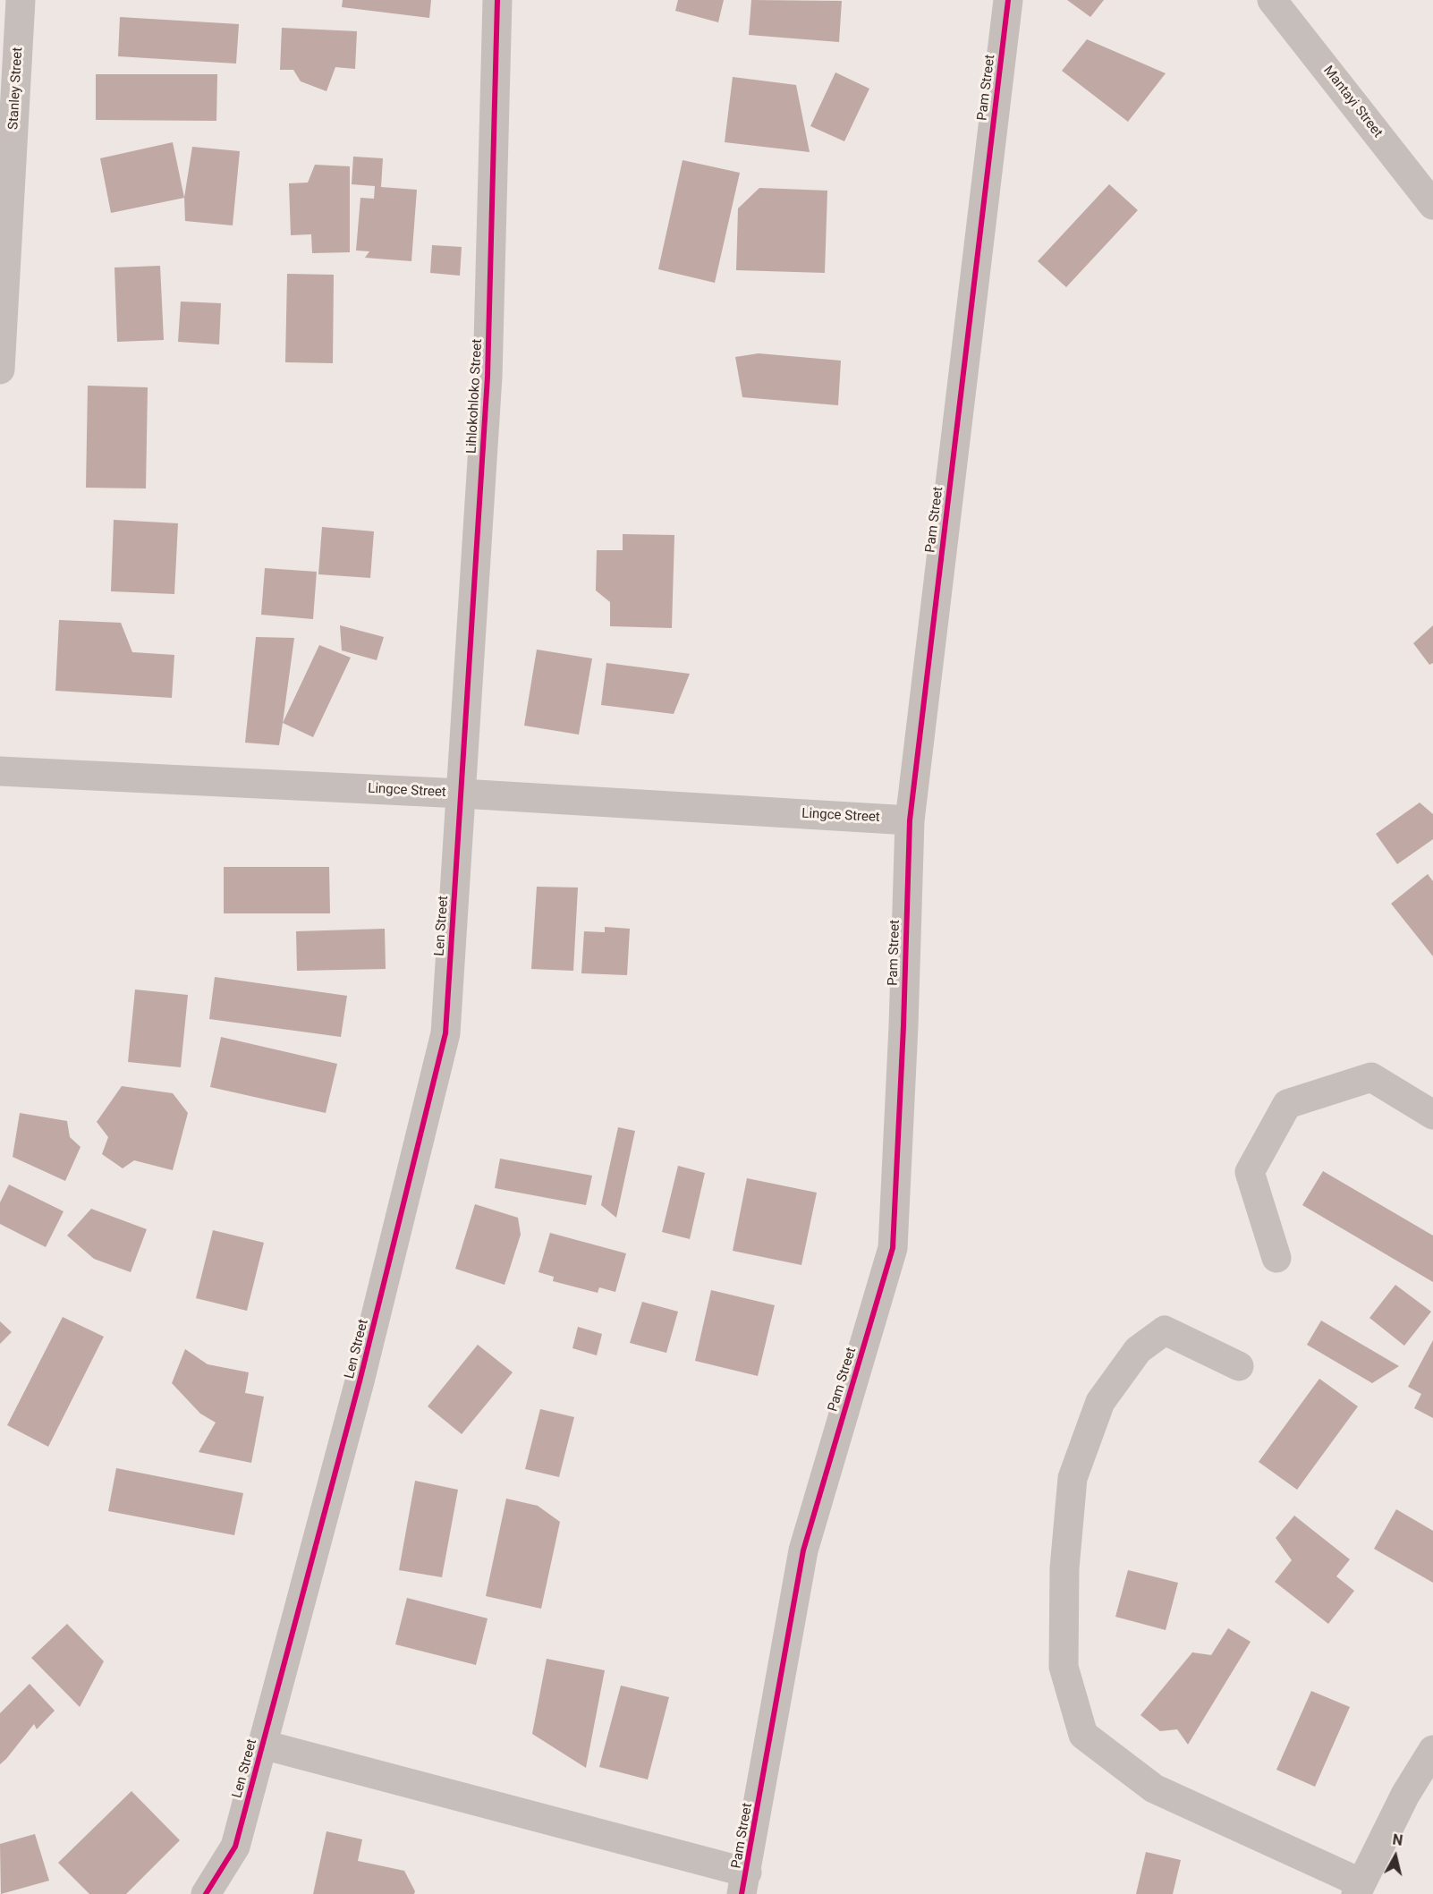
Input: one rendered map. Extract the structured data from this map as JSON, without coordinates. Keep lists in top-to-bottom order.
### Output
{
  "streets": {
    "street": [
      "Pam Street",
      "Stanley Street",
      "Mantayi Street",
      "Lihlokohloko Street",
      "Lingce Street",
      "Len Street"
    ]
  },
  "crossings": [
    ["Pam Street", "Lingce Street"],
    ["Lihlokohloko Street", "Lingce Street"],
    ["Lihlokohloko Street", "Len Street"],
    ["Lingce Street", "Len Street"]
  ],
  "north": "top"
}
